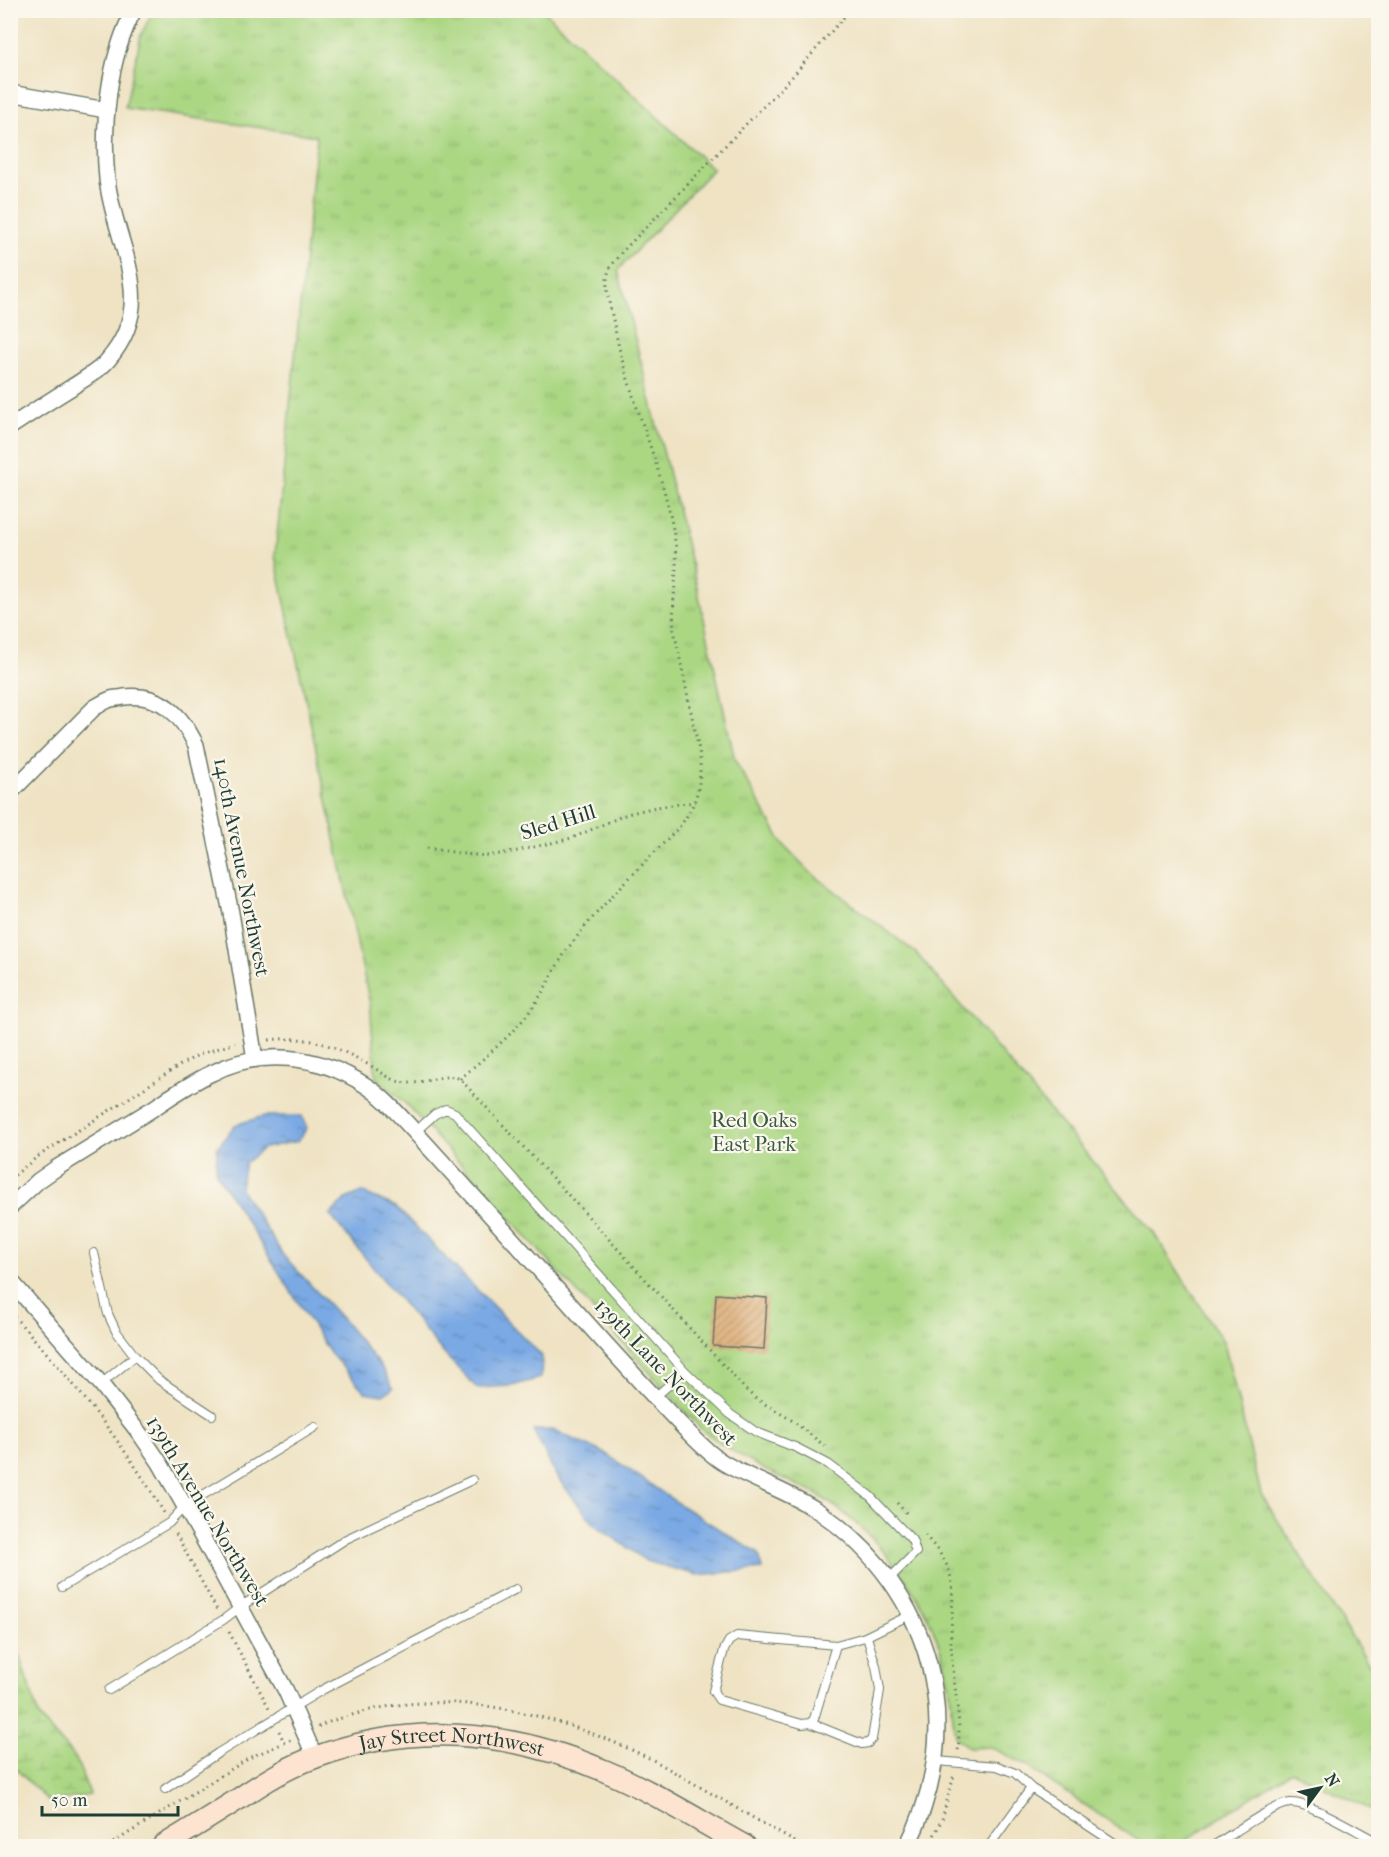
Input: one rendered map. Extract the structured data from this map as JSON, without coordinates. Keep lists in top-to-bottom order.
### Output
{
  "streets": {
    "street": [
      "140th Avenue Northwest",
      "139th Lane Northwest",
      "139th Avenue Northwest",
      "Jay Street Northwest"
    ],
    "path": ["Sled Hill"]
  },
  "crossings": [
    ["140th Avenue Northwest", "139th Lane Northwest"],
    ["139th Avenue Northwest", "Jay Street Northwest"]
  ],
  "parks": ["Red Oaks East Park"],
  "scale_bar": "50 m",
  "north": "top right"
}
